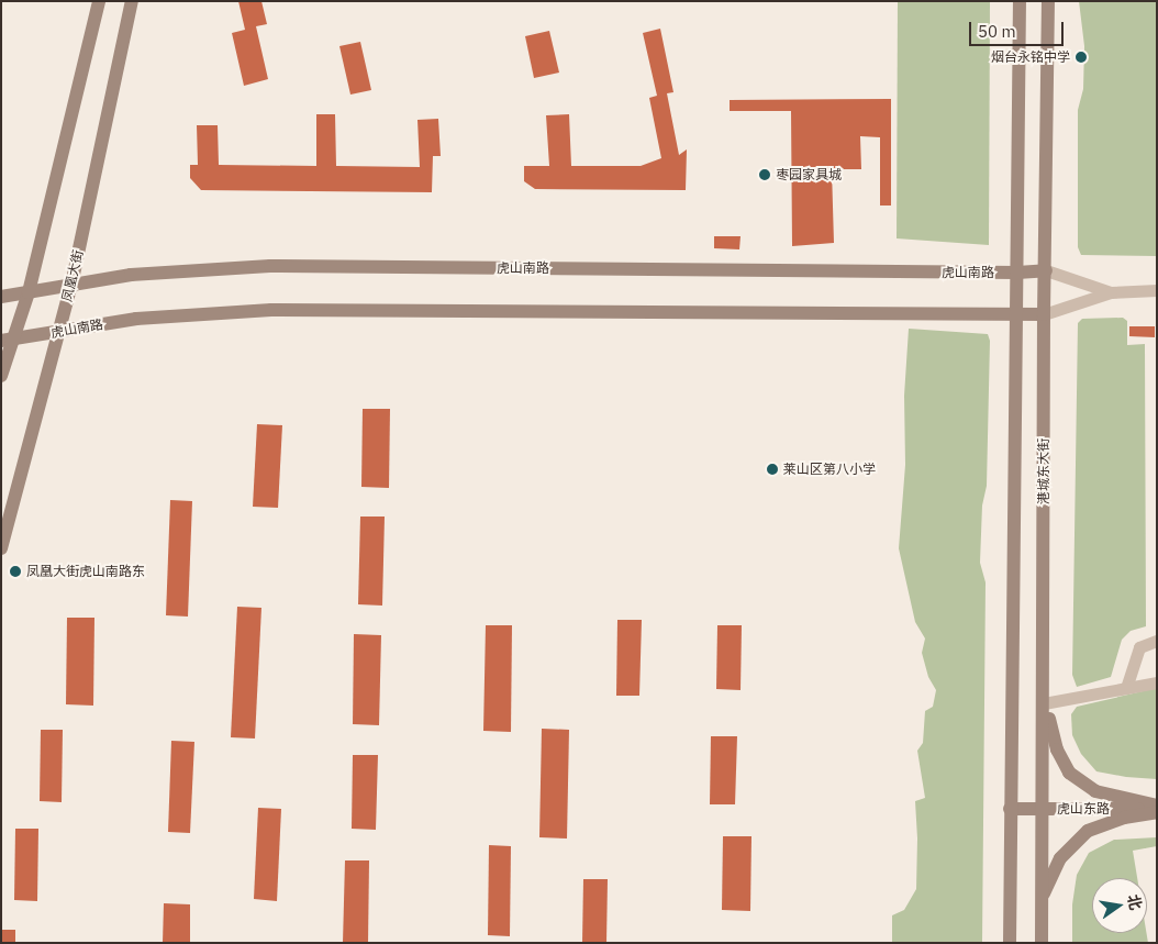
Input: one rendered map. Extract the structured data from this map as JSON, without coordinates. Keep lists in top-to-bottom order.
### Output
{
  "streets": {
    "main road": [
      "虎山南路",
      "凤凰大街",
      "港城东大街",
      "虎山东路"
    ]
  },
  "crossings": [
    ["虎山南路", "凤凰大街"],
    ["虎山南路", "港城东大街"],
    ["港城东大街", "虎山东路"]
  ],
  "places": [
    "烟台永铭中学",
    "枣园家具城",
    "莱山区第八小学",
    "凤凰大街虎山南路东"
  ],
  "scale_bar": "50 m",
  "north": "right"
}
